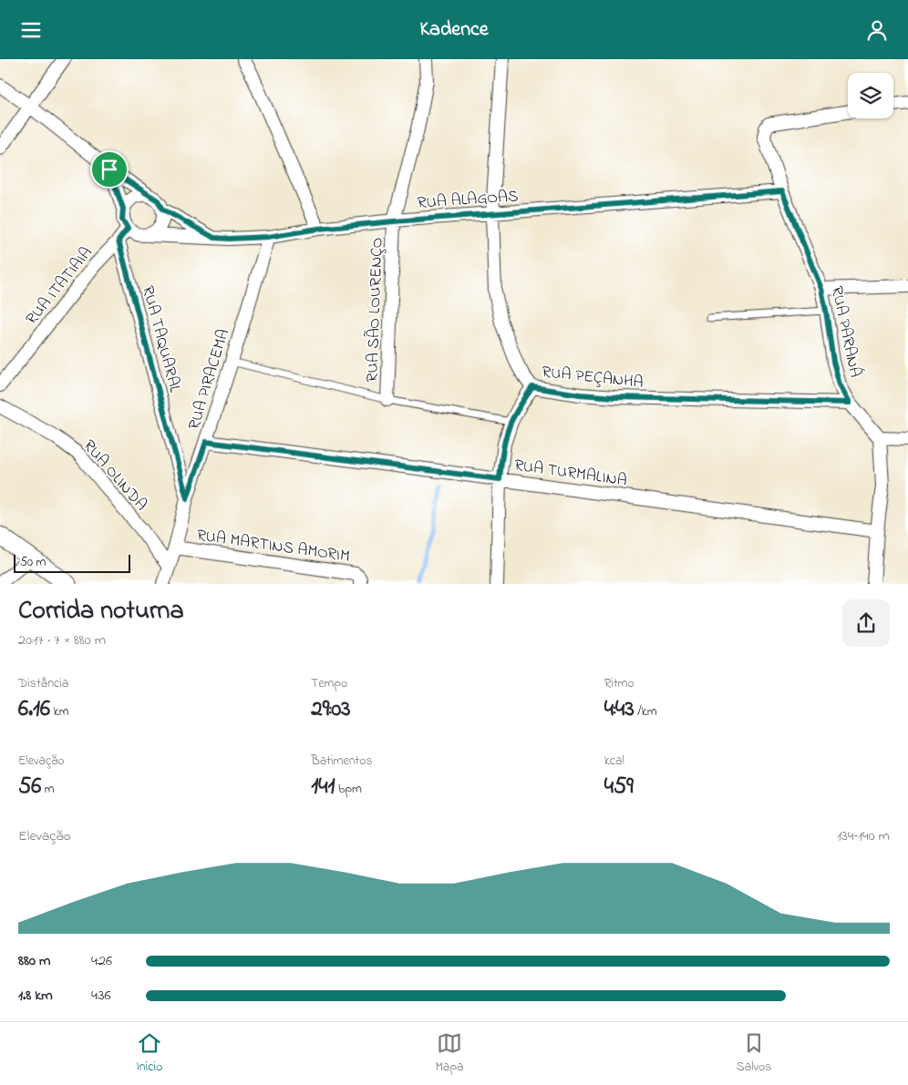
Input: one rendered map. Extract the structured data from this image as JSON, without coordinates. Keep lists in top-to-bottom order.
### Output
{
  "streets": {
    "street": [
      "RUA ALAGOAS",
      "RUA ITATIAIA",
      "RUA SÃO LOURENÇO",
      "RUA PARANÁ",
      "RUA TAQUARAL",
      "RUA PEÇANHA",
      "RUA PIRACEMA",
      "RUA TURMALINA",
      "RUA OLINDA",
      "RUA MARTINS AMORIM"
    ]
  },
  "crossings": [
    ["RUA ALAGOAS", "RUA ITATIAIA"],
    ["RUA ALAGOAS", "RUA SÃO LOURENÇO"],
    ["RUA ALAGOAS", "RUA PARANÁ"],
    ["RUA ALAGOAS", "RUA PEÇANHA"],
    ["RUA ALAGOAS", "RUA PIRACEMA"],
    ["RUA ITATIAIA", "RUA TAQUARAL"],
    ["RUA PARANÁ", "RUA PEÇANHA"],
    ["RUA TAQUARAL", "RUA PIRACEMA"],
    ["RUA PIRACEMA", "RUA TURMALINA"],
    ["RUA PIRACEMA", "RUA OLINDA"],
    ["RUA PIRACEMA", "RUA MARTINS AMORIM"]
  ],
  "scale_bar": "50 m",
  "page": {
    "header": "Kadence",
    "scale": "50 m",
    "heading": ["Corrida noturna", "20:17 · 7 × 880 m"],
    "stats": [
      ["Distância", "6.16 km"],
      ["Tempo", "29:03"],
      ["Ritmo", "4:43 /km"],
      ["Elevação", "56 m"],
      ["Batimentos", "141 bpm"],
      ["kcal", "459"]
    ],
    "chart": ["Elevação", "134–140 m"],
    "list": [
      {
        "name": "880 m",
        "note": "4:26"
      },
      {
        "name": "1.8 km",
        "note": "4:36"
      }
    ],
    "tabs": ["Início", "Mapa", "Salvos"]
  }
}
